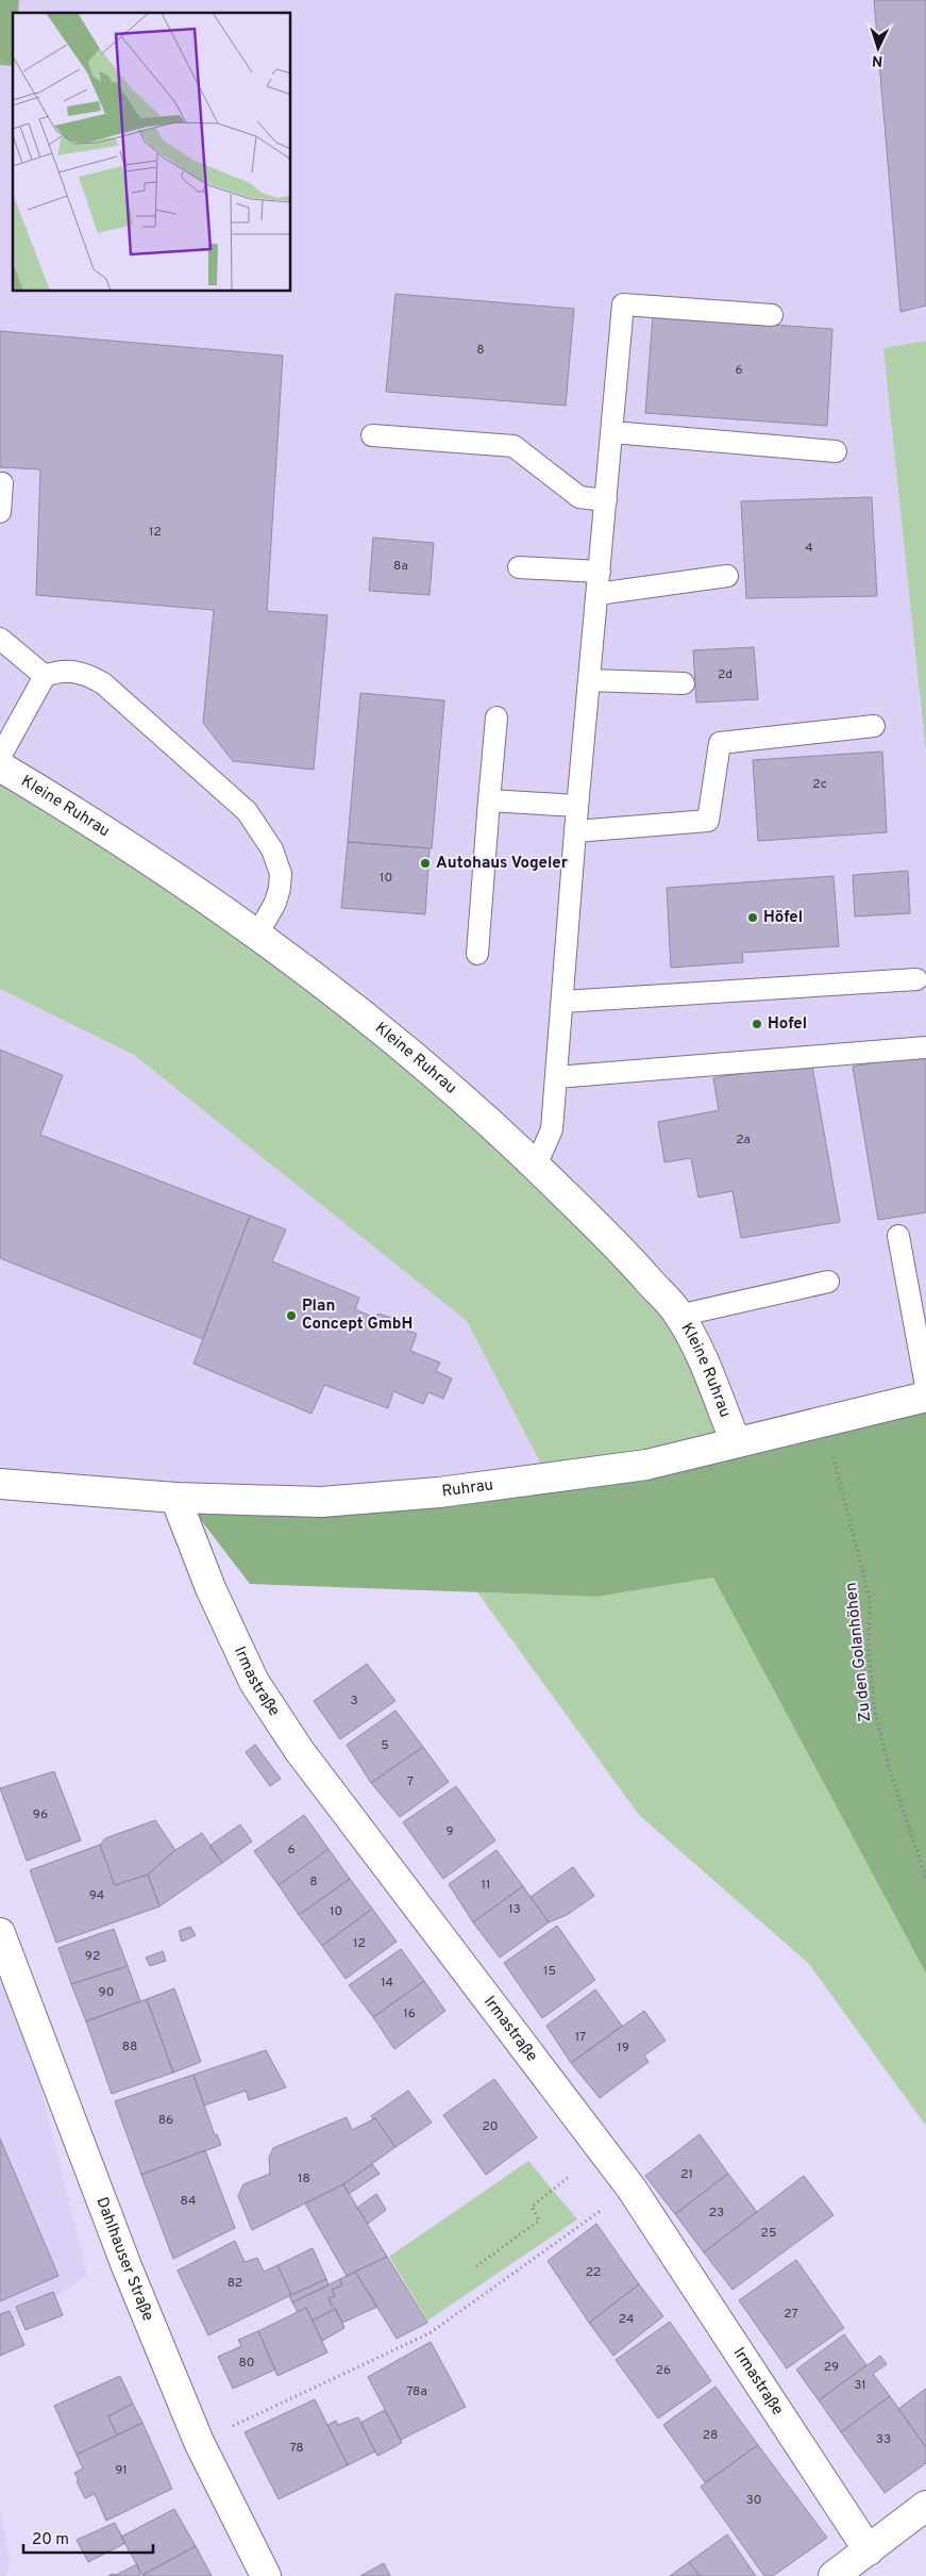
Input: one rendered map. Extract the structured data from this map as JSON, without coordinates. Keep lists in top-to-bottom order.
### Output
{
  "streets": {
    "street": [
      "Kleine Ruhrau",
      "Ruhrau",
      "Irmastraße",
      "Dahlhauser Straße"
    ],
    "path": ["Zu den Golanhöhen"]
  },
  "crossings": [
    ["Kleine Ruhrau", "Ruhrau"],
    ["Ruhrau", "Zu den Golanhöhen"],
    ["Ruhrau", "Irmastraße"]
  ],
  "places": [
    "Autohaus Vogeler",
    "Höfel",
    "Hofel",
    "Plan Concept GmbH"
  ],
  "house_numbers": [
    "8",
    "6",
    "12",
    "4",
    "8a",
    "2d",
    "2c",
    "10",
    "2a",
    "3",
    "5",
    "7",
    "96",
    "9",
    "6",
    "8",
    "11",
    "94",
    "13",
    "10",
    "12",
    "92",
    "15",
    "14",
    "90",
    "16",
    "17",
    "88",
    "19",
    "86",
    "20",
    "21",
    "18",
    "84",
    "23",
    "25",
    "22",
    "82",
    "27",
    "24",
    "80",
    "29",
    "26",
    "31",
    "78a",
    "28",
    "33",
    "78",
    "91",
    "30"
  ],
  "scale_bar": "20 m",
  "north": "bottom"
}
